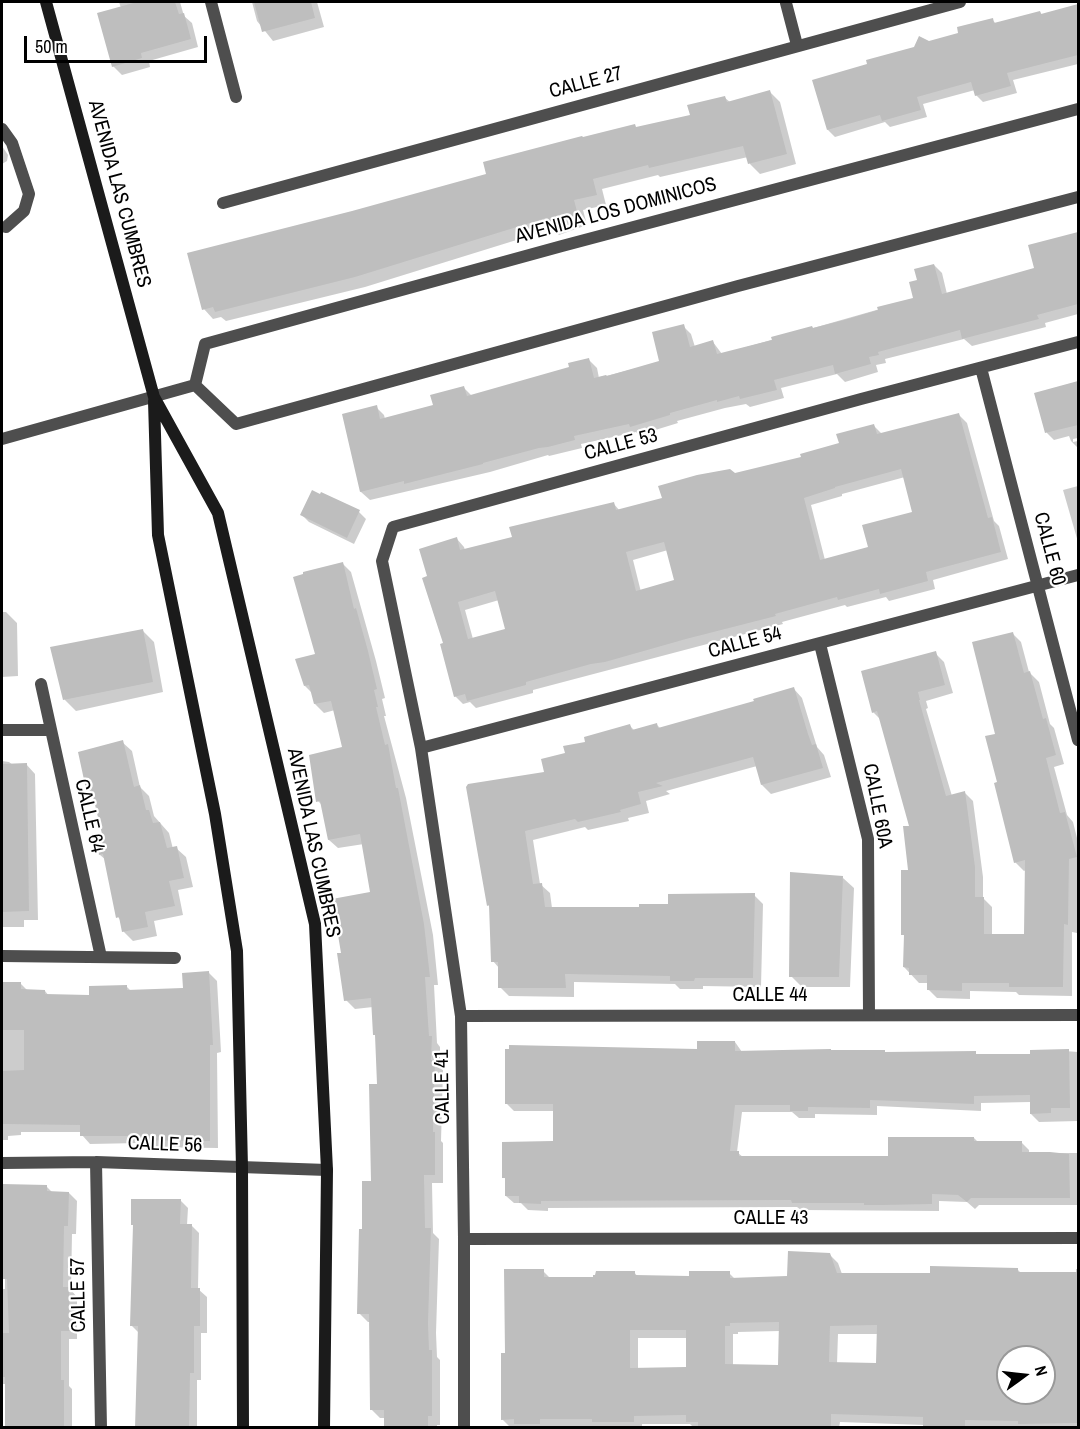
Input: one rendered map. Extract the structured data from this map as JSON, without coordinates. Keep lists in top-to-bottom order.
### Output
{
  "streets": {
    "street": [
      "CALLE 27",
      "AVENIDA LAS CUMBRES",
      "AVENIDA LOS DOMINICOS",
      "CALLE 53",
      "CALLE 60",
      "CALLE 54",
      "CALLE 60A",
      "CALLE 64",
      "CALLE 44",
      "CALLE 41",
      "CALLE 56",
      "CALLE 43",
      "CALLE 57"
    ]
  },
  "crossings": [
    ["AVENIDA LAS CUMBRES", "CALLE 56"],
    ["CALLE 53", "CALLE 60"],
    ["CALLE 53", "CALLE 54"],
    ["CALLE 53", "CALLE 41"],
    ["CALLE 60", "CALLE 54"],
    ["CALLE 54", "CALLE 60A"],
    ["CALLE 54", "CALLE 41"],
    ["CALLE 60A", "CALLE 44"],
    ["CALLE 44", "CALLE 41"],
    ["CALLE 41", "CALLE 43"],
    ["CALLE 56", "CALLE 57"]
  ],
  "scale_bar": "50 m",
  "north": "right"
}
